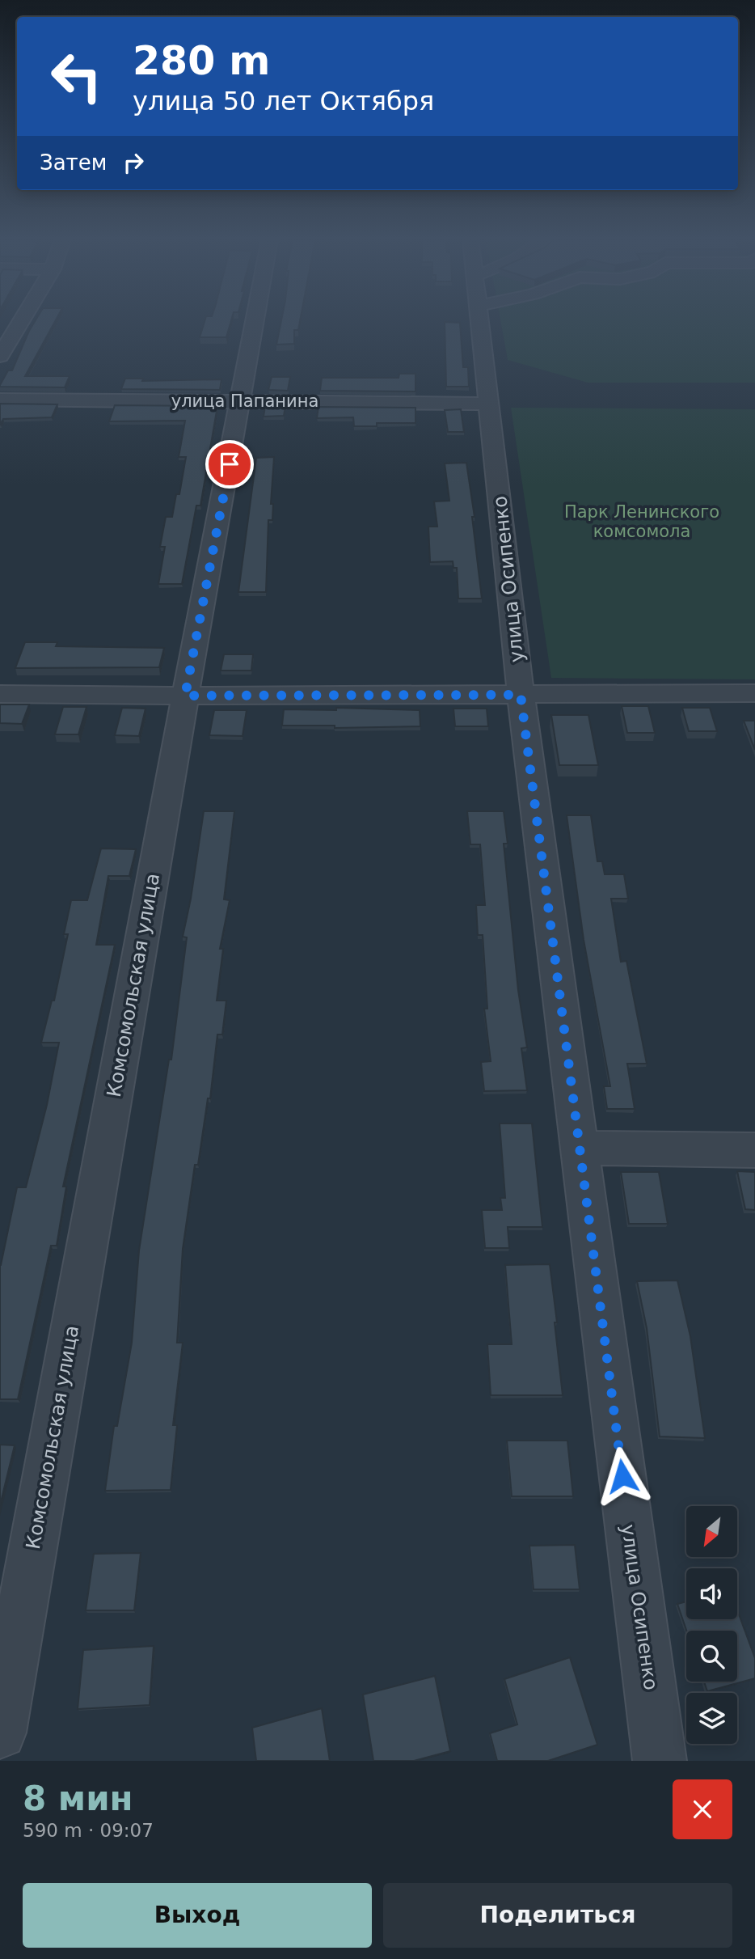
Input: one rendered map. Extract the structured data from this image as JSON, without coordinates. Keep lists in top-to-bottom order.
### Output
{
  "streets": {
    "street": ["улица Папанина", "улица Осипенко", "Комсомольская улица"]
  },
  "crossings": [
    ["улица Папанина", "улица Осипенко"],
    ["улица Папанина", "Комсомольская улица"]
  ],
  "parks": ["Парк Ленинского комсомола"],
  "north": "bottom left",
  "page": {
    "turn": ["280 m", "улица 50 лет Октября"],
    "then": "Затем",
    "heading": ["8 мин", "590 m · 09:07"],
    "buttons": ["Выход", "Поделиться"]
  }
}
